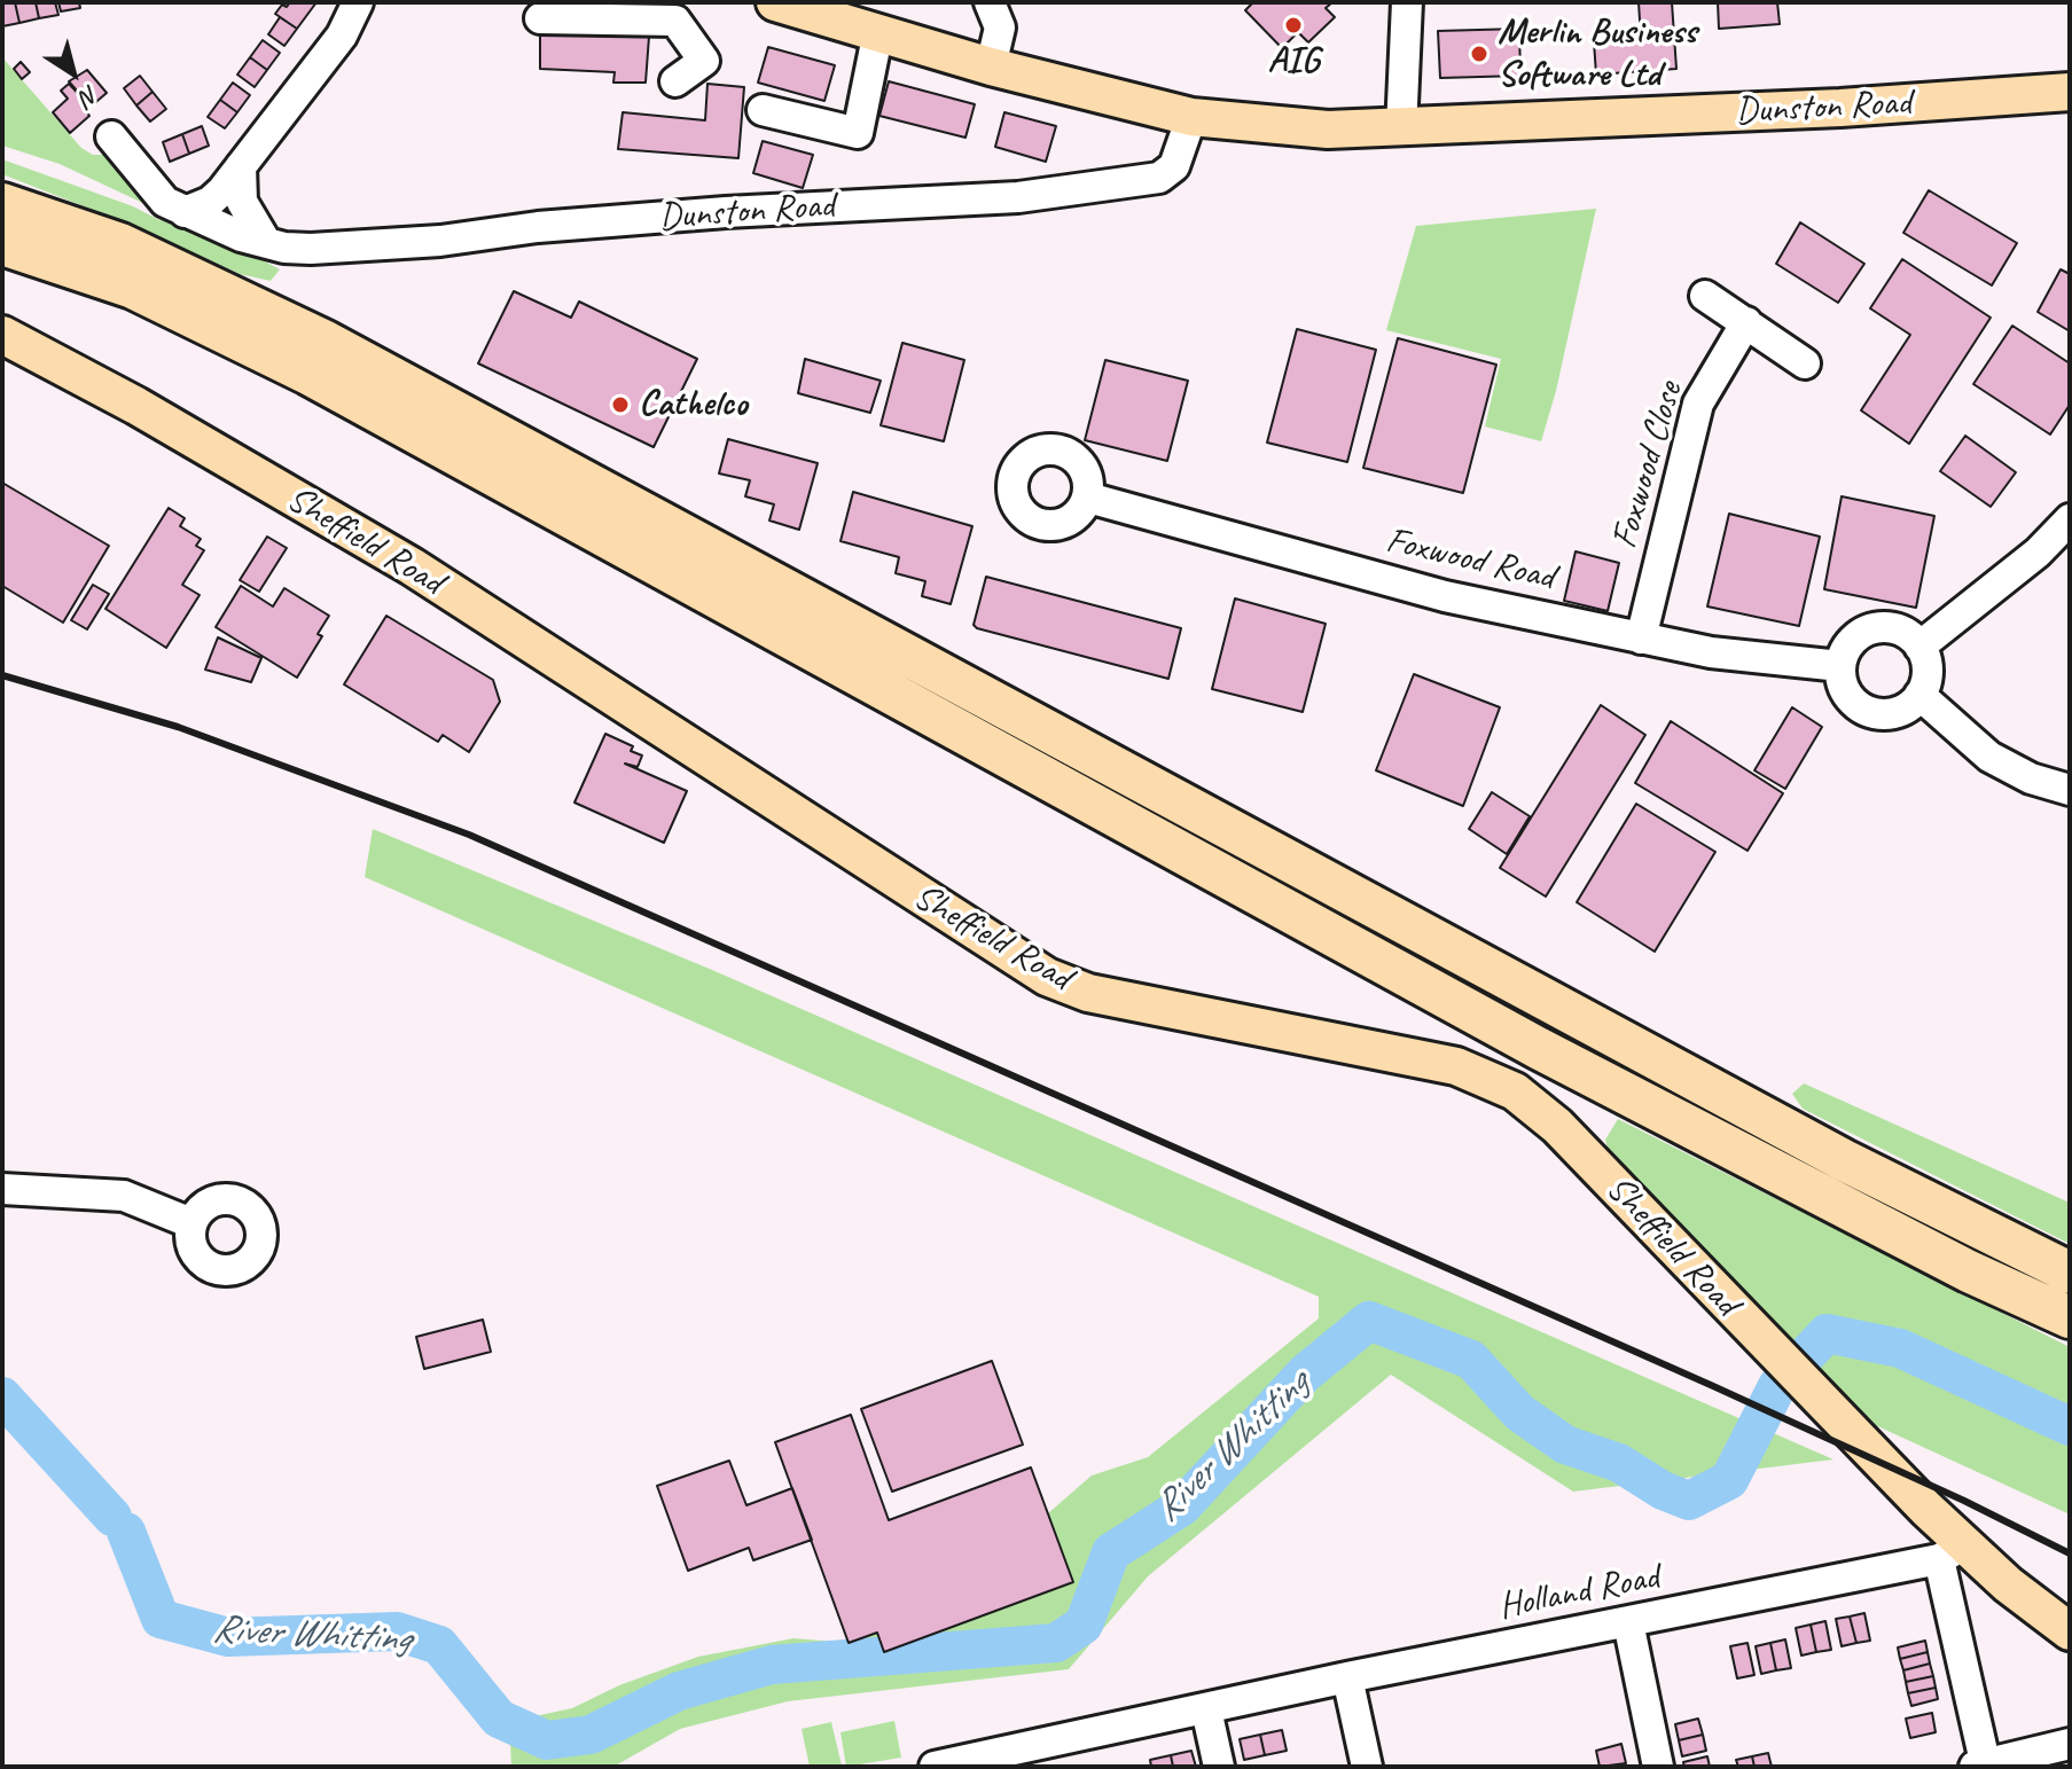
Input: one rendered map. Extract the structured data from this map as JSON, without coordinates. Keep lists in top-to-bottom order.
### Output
{
  "streets": {
    "main road": ["Dunston Road", "Sheffield Road"],
    "street": ["Foxwood Close", "Foxwood Road", "Holland Road"]
  },
  "crossings": [
    ["Foxwood Close", "Foxwood Road"],
    ["Sheffield Road", "Holland Road"]
  ],
  "water": ["River Whitting"],
  "places": ["AIG", "Merlin Business Software Ltd", "Cathelco"],
  "north": "bottom right"
}
